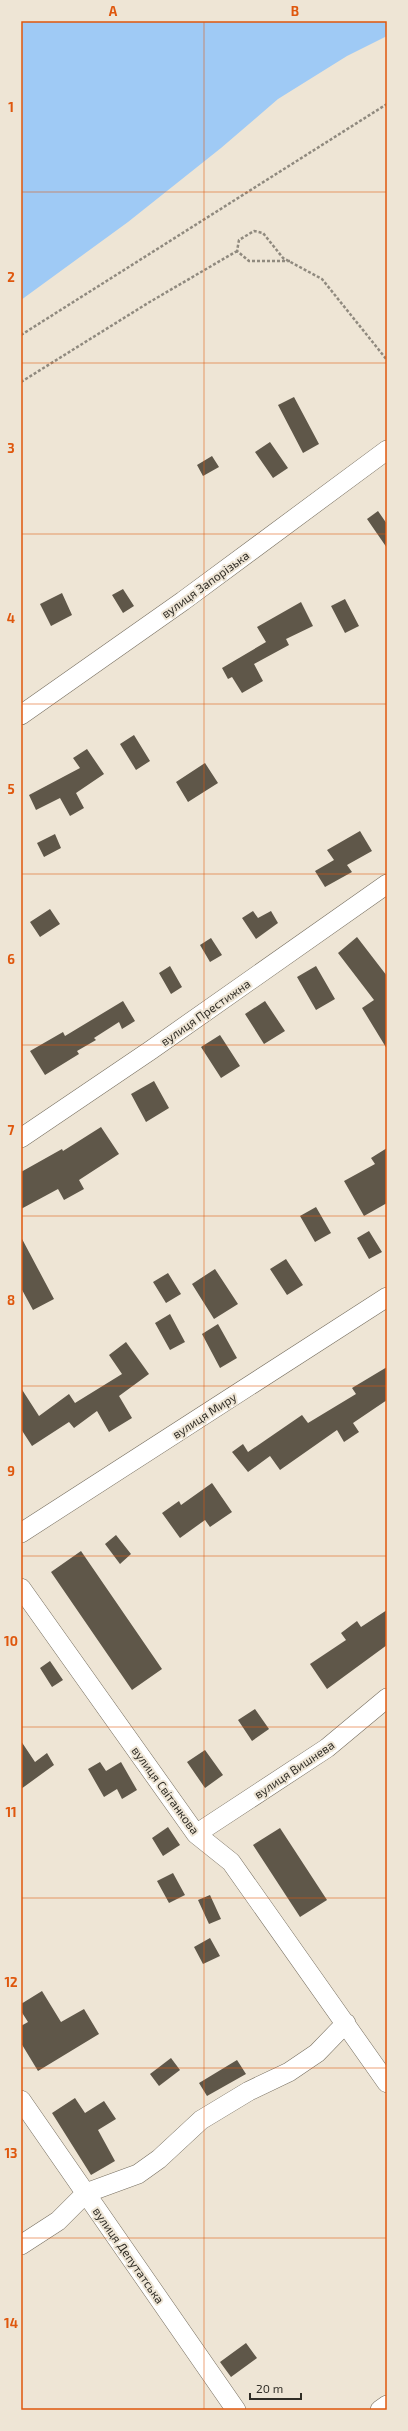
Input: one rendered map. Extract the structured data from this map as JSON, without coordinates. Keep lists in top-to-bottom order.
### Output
{
  "streets": {
    "street": [
      "вулиця Запорізька",
      "вулиця Престижна",
      "вулиця Миру",
      "вулиця Вишнева",
      "вулиця Світанкова",
      "вулиця Депутатська"
    ]
  },
  "crossings": [
    ["вулиця Вишнева", "вулиця Світанкова"]
  ],
  "scale_bar": "20 m",
  "grid": {
    "columns": ["A", "B"],
    "rows": [
      "1",
      "2",
      "3",
      "4",
      "5",
      "6",
      "7",
      "8",
      "9",
      "10",
      "11",
      "12",
      "13",
      "14"
    ]
  }
}
